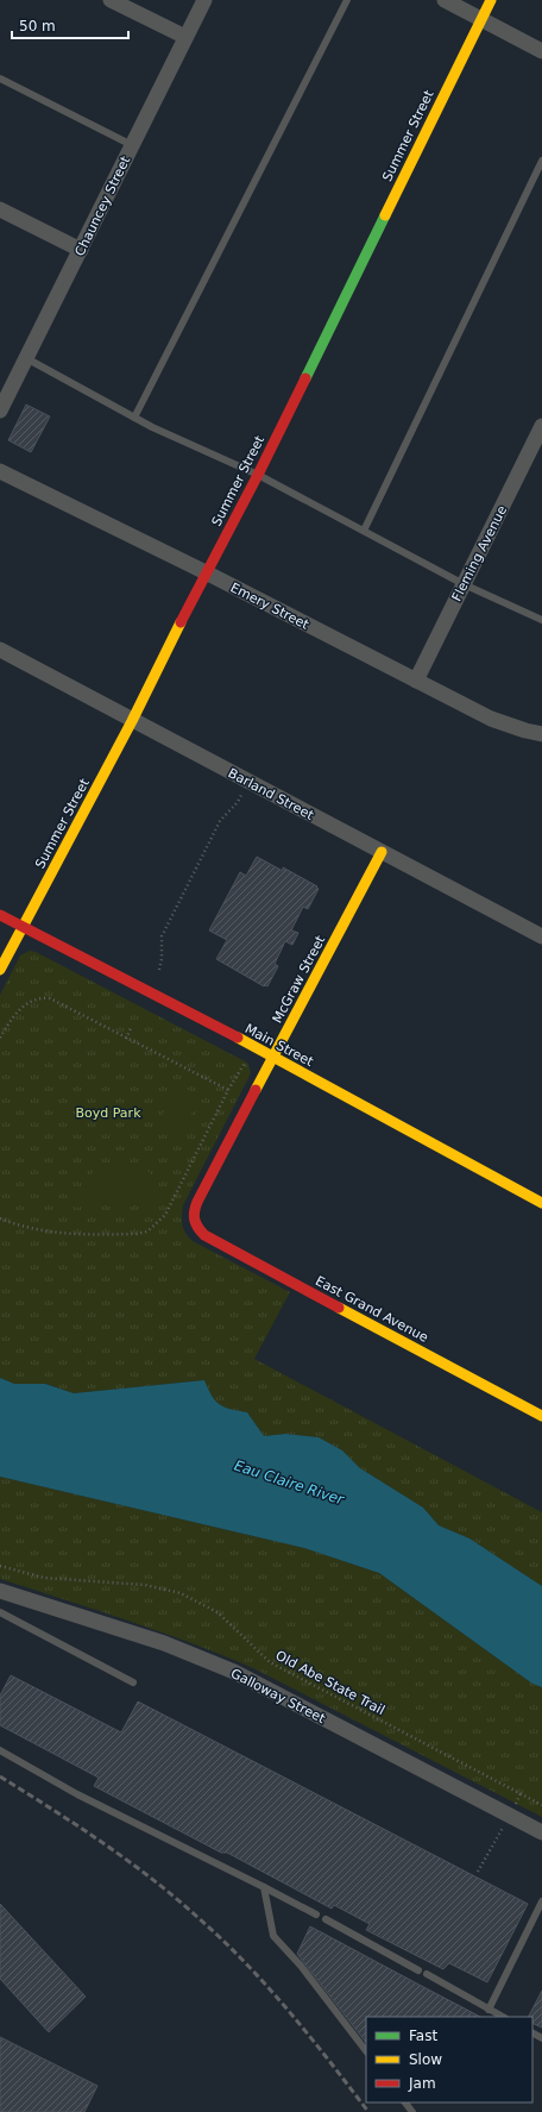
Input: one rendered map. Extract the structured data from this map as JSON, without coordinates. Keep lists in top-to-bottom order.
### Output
{
  "streets": {
    "street": [
      "Summer Street",
      "Chauncey Street",
      "Fleming Avenue",
      "Emery Street",
      "Barland Street",
      "McGraw Street",
      "Main Street",
      "East Grand Avenue",
      "Galloway Street"
    ],
    "path": ["Old Abe State Trail"]
  },
  "crossings": [
    ["Summer Street", "Emery Street"],
    ["Summer Street", "Barland Street"],
    ["Summer Street", "Main Street"],
    ["Fleming Avenue", "Emery Street"],
    ["Barland Street", "McGraw Street"],
    ["McGraw Street", "Main Street"],
    ["McGraw Street", "East Grand Avenue"]
  ],
  "water": ["Eau Claire River"],
  "parks": ["Boyd Park"],
  "legend": ["Fast", "Slow", "Jam"],
  "scale_bar": "50 m"
}
